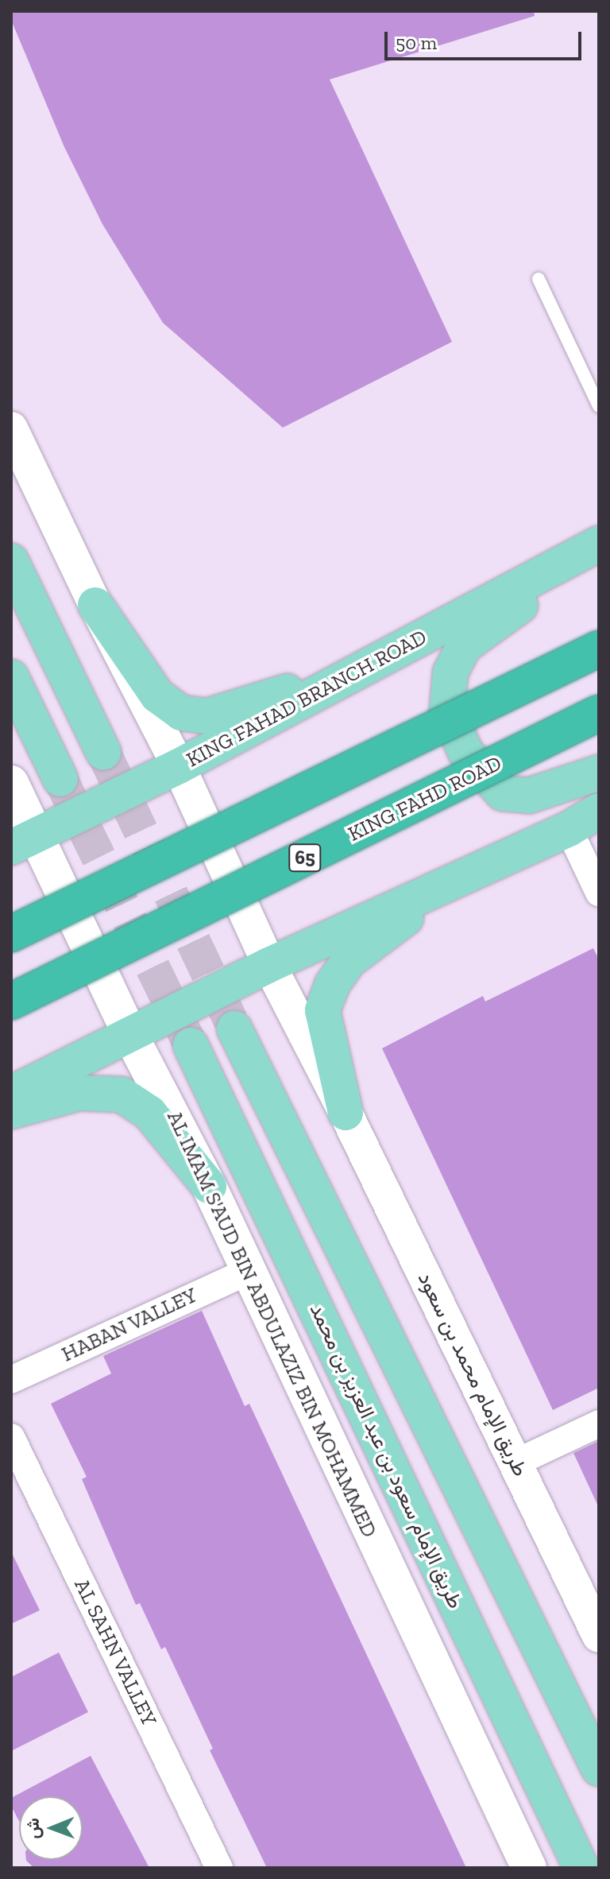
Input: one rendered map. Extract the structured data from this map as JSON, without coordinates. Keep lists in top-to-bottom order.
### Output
{
  "streets": {
    "highway": ["KING FAHD ROAD", "65"],
    "main road": ["KING FAHAD BRANCH ROAD", "AL IMAM S'AUD BIN ABDULAZIZ BIN MOHAMMED", "طريق الإمام سعود بن عبد العزيز بن محمد"],
    "street": ["HABAN VALLEY", "طريق الإمام محمد بن سعود", "AL SAHN VALLEY"]
  },
  "crossings": [
    ["KING FAHAD BRANCH ROAD", "AL IMAM S'AUD BIN ABDULAZIZ BIN MOHAMMED"],
    ["KING FAHAD BRANCH ROAD", "طريق الإمام محمد بن سعود"],
    ["AL IMAM S'AUD BIN ABDULAZIZ BIN MOHAMMED", "HABAN VALLEY"]
  ],
  "scale_bar": "50 m",
  "north": "left"
}
